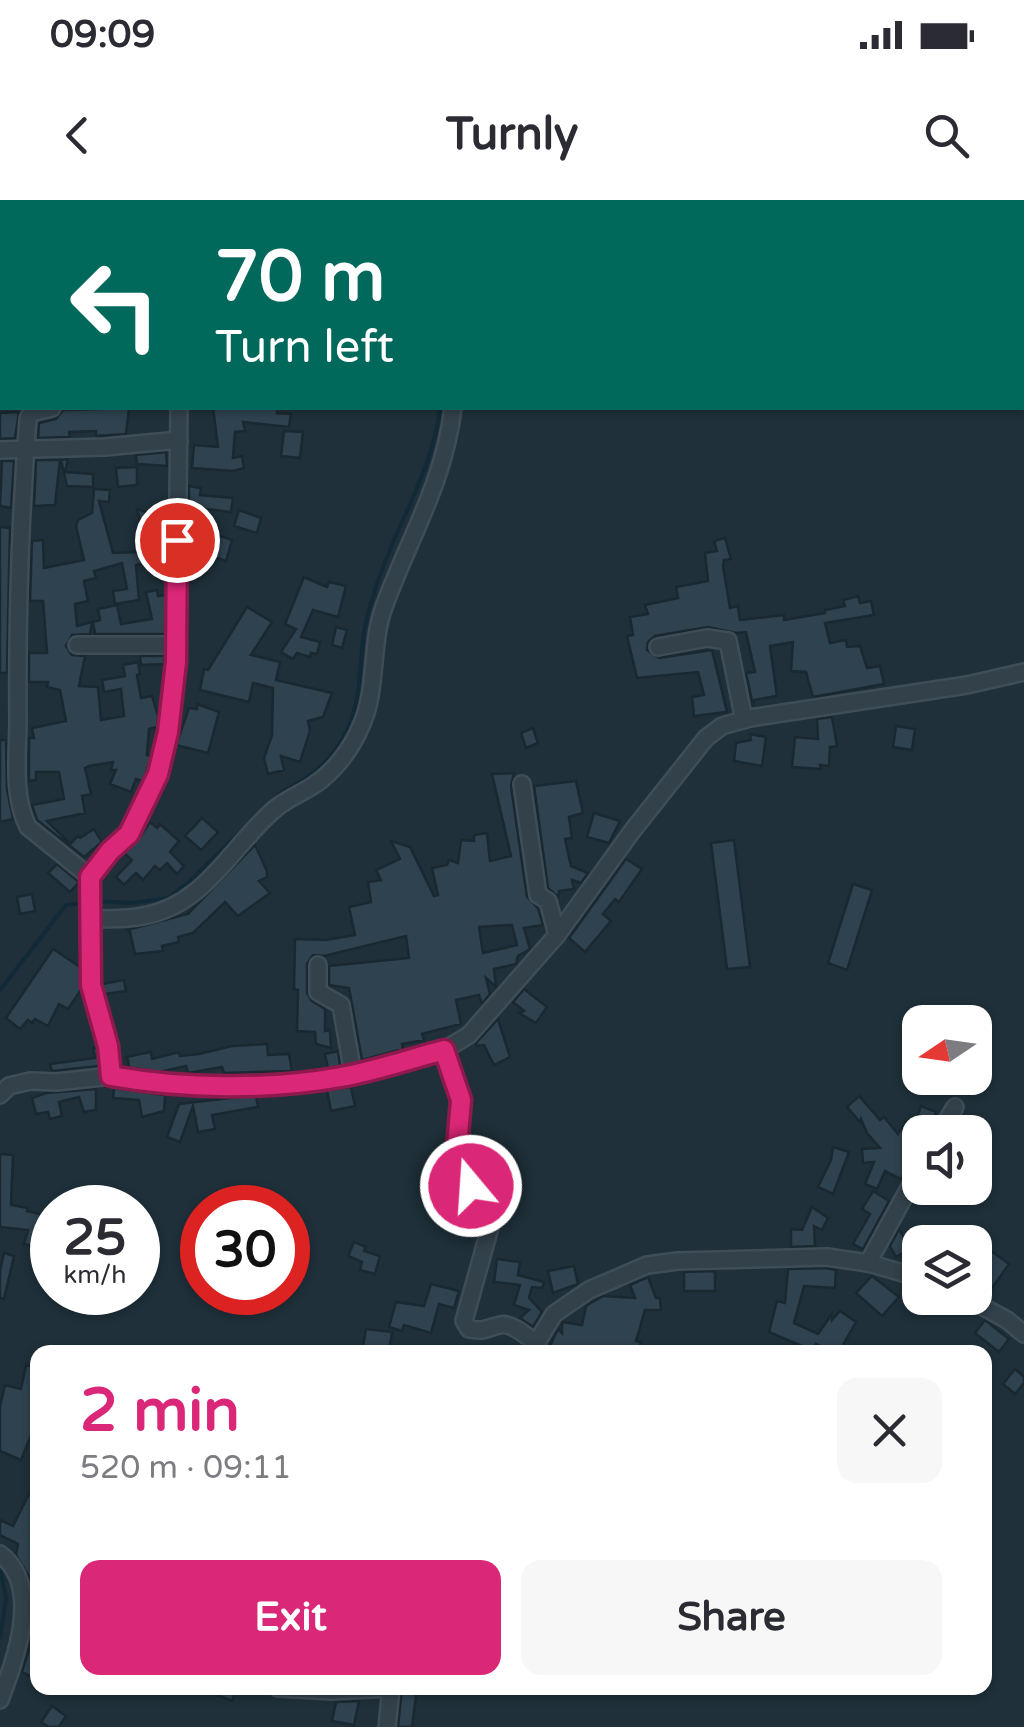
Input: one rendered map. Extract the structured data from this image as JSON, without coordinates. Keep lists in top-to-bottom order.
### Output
{
  "north": "left",
  "page": {
    "status": "09:09",
    "header": "Turnly",
    "turn": ["70 m", "Turn left"],
    "speed": "25 km/h",
    "limit": "30",
    "heading": ["2 min", "520 m · 09:11"],
    "buttons": ["Exit", "Share"]
  }
}
